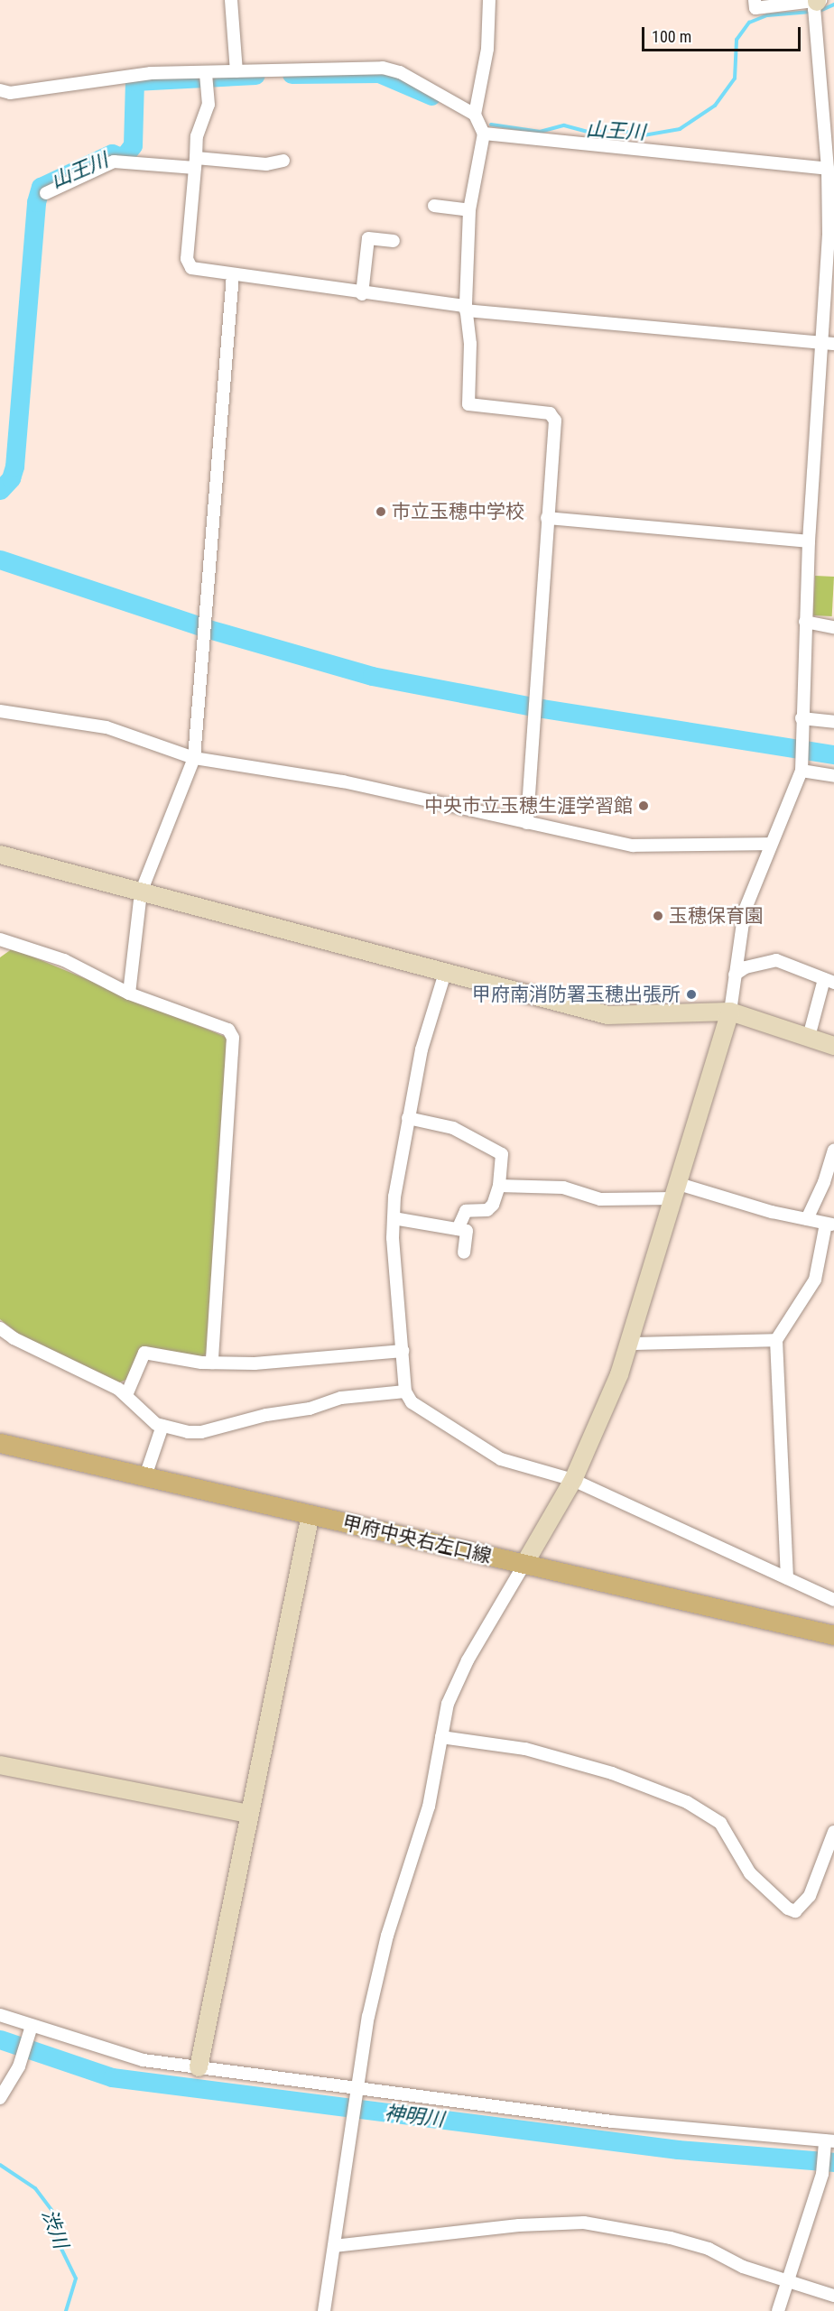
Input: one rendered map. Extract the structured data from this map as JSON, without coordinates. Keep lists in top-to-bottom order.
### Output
{
  "streets": {
    "main road": ["甲府中央右左口線"]
  },
  "water": ["山王川", "神明川", "渋川"],
  "places": [
    "市立玉穂中学校",
    "中央市立玉穂生涯学習館",
    "玉穂保育園",
    "甲府南消防署玉穂出張所"
  ],
  "scale_bar": "100 m"
}
